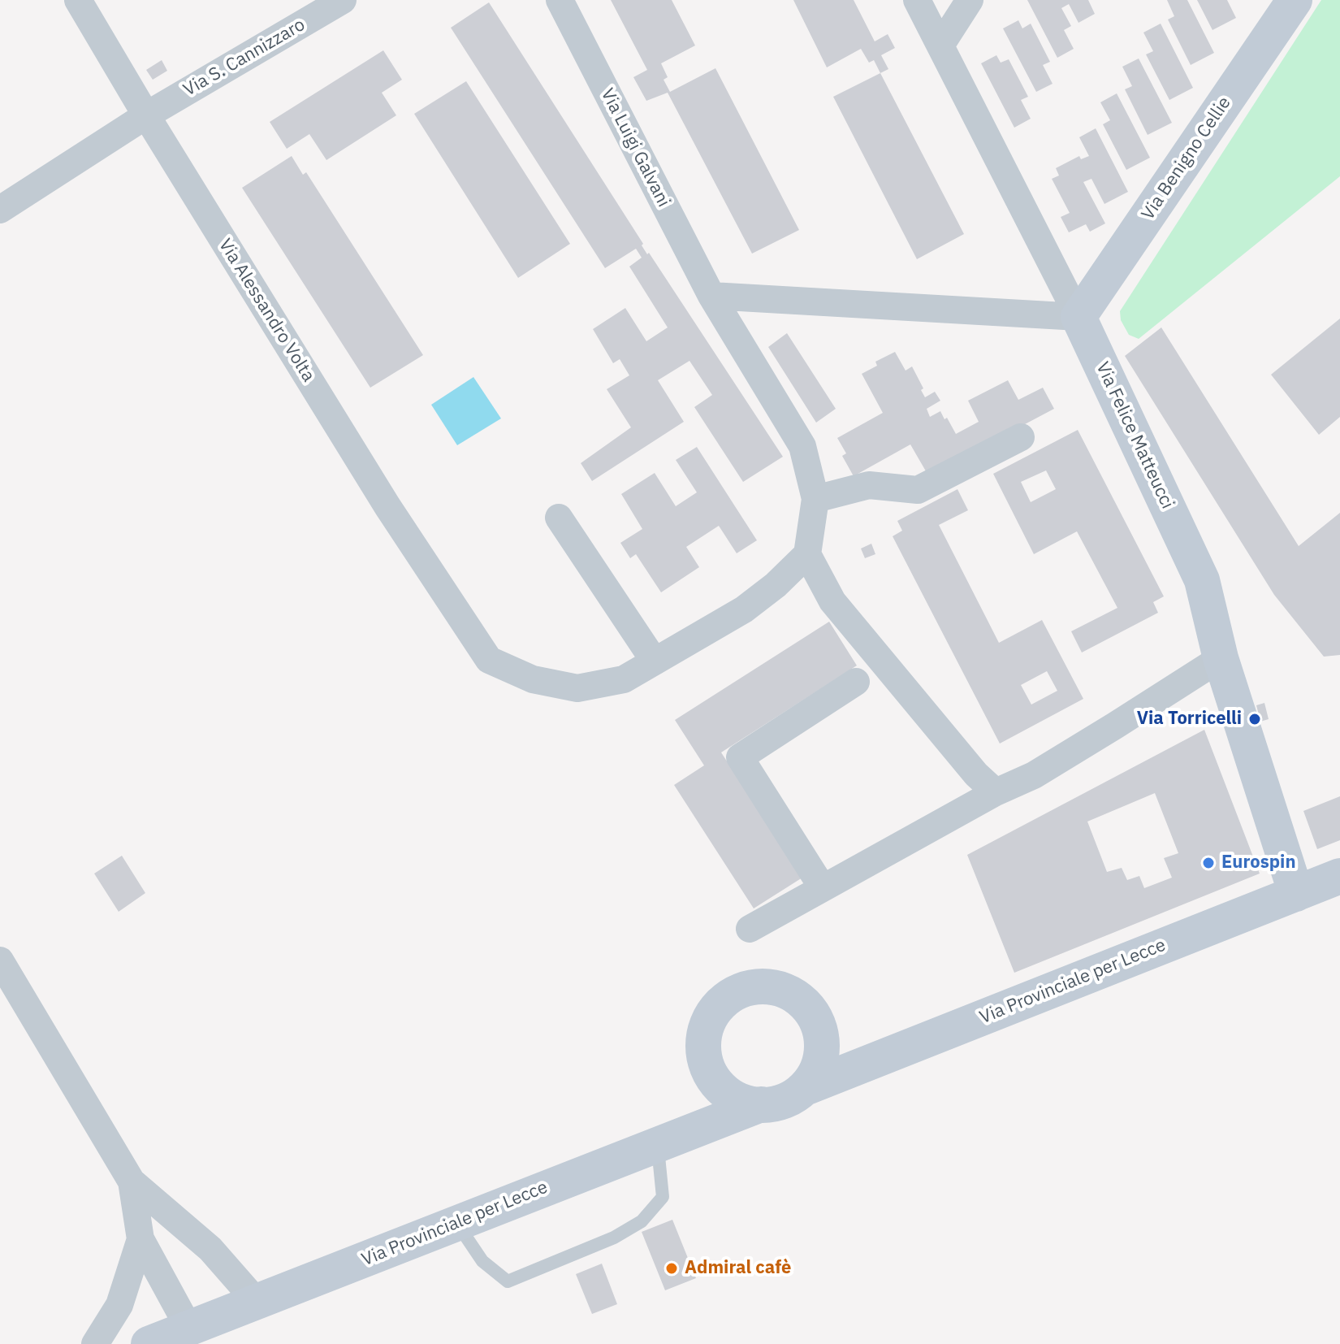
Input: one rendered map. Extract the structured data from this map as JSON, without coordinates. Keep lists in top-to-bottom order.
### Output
{
  "streets": {
    "main road": ["Via Benigno Cellie", "Via Felice Matteucci", "Via Provinciale per Lecce"],
    "street": ["Via S. Cannizzaro", "Via Luigi Galvani", "Via Alessandro Volta"]
  },
  "crossings": [
    ["Via S. Cannizzaro", "Via Alessandro Volta"],
    ["Via Benigno Cellie", "Via Felice Matteucci"],
    ["Via Felice Matteucci", "Via Provinciale per Lecce"]
  ],
  "places": ["Via Torricelli", "Eurospin", "Admiral cafè"]
}
